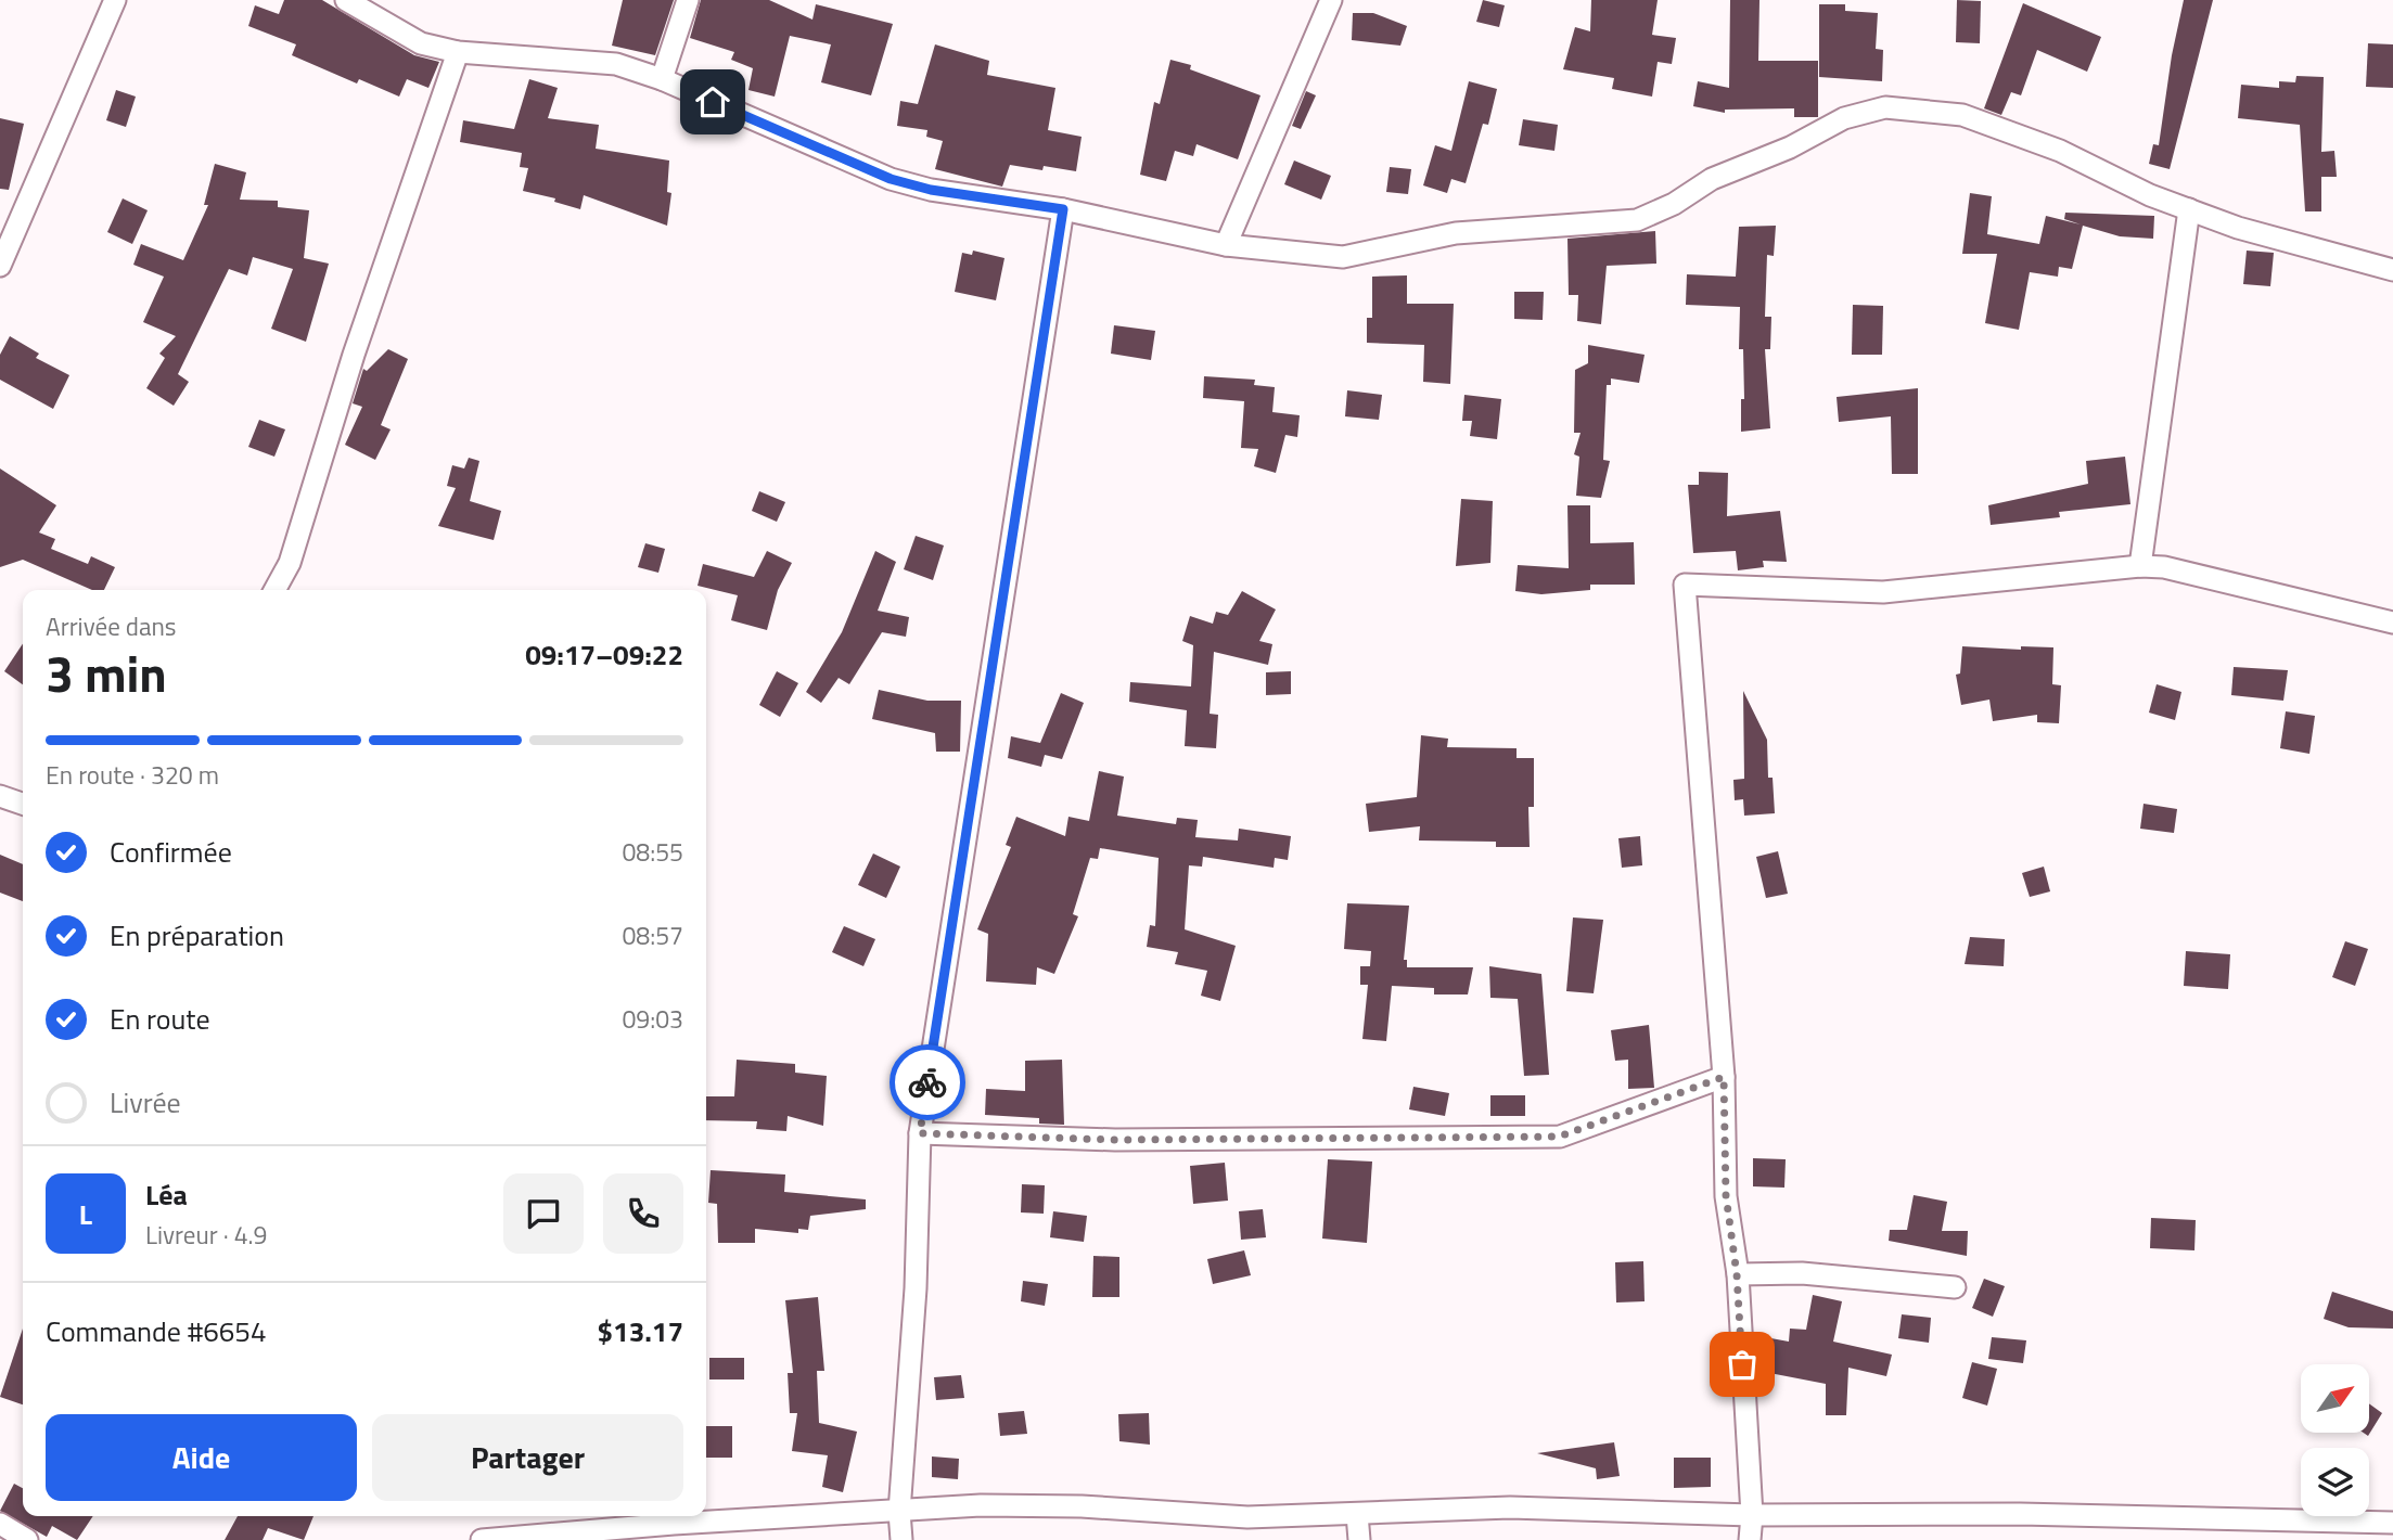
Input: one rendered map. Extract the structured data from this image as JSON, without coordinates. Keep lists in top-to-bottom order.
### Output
{
  "north": "top right",
  "page": {
    "heading": ["3 min", "Arrivée dans", "09:17–09:22"],
    "panel": [
      "Léa",
      "Livreur · 4.9",
      "Commande #6654",
      "$13.17"
    ],
    "bar": "En route · 320 m",
    "list": [
      ["Confirmée", "08:55"],
      ["En préparation", "08:57"],
      ["En route", "09:03"],
      "Livrée"
    ],
    "round": "L",
    "buttons": ["Aide", "Partager"]
  }
}
